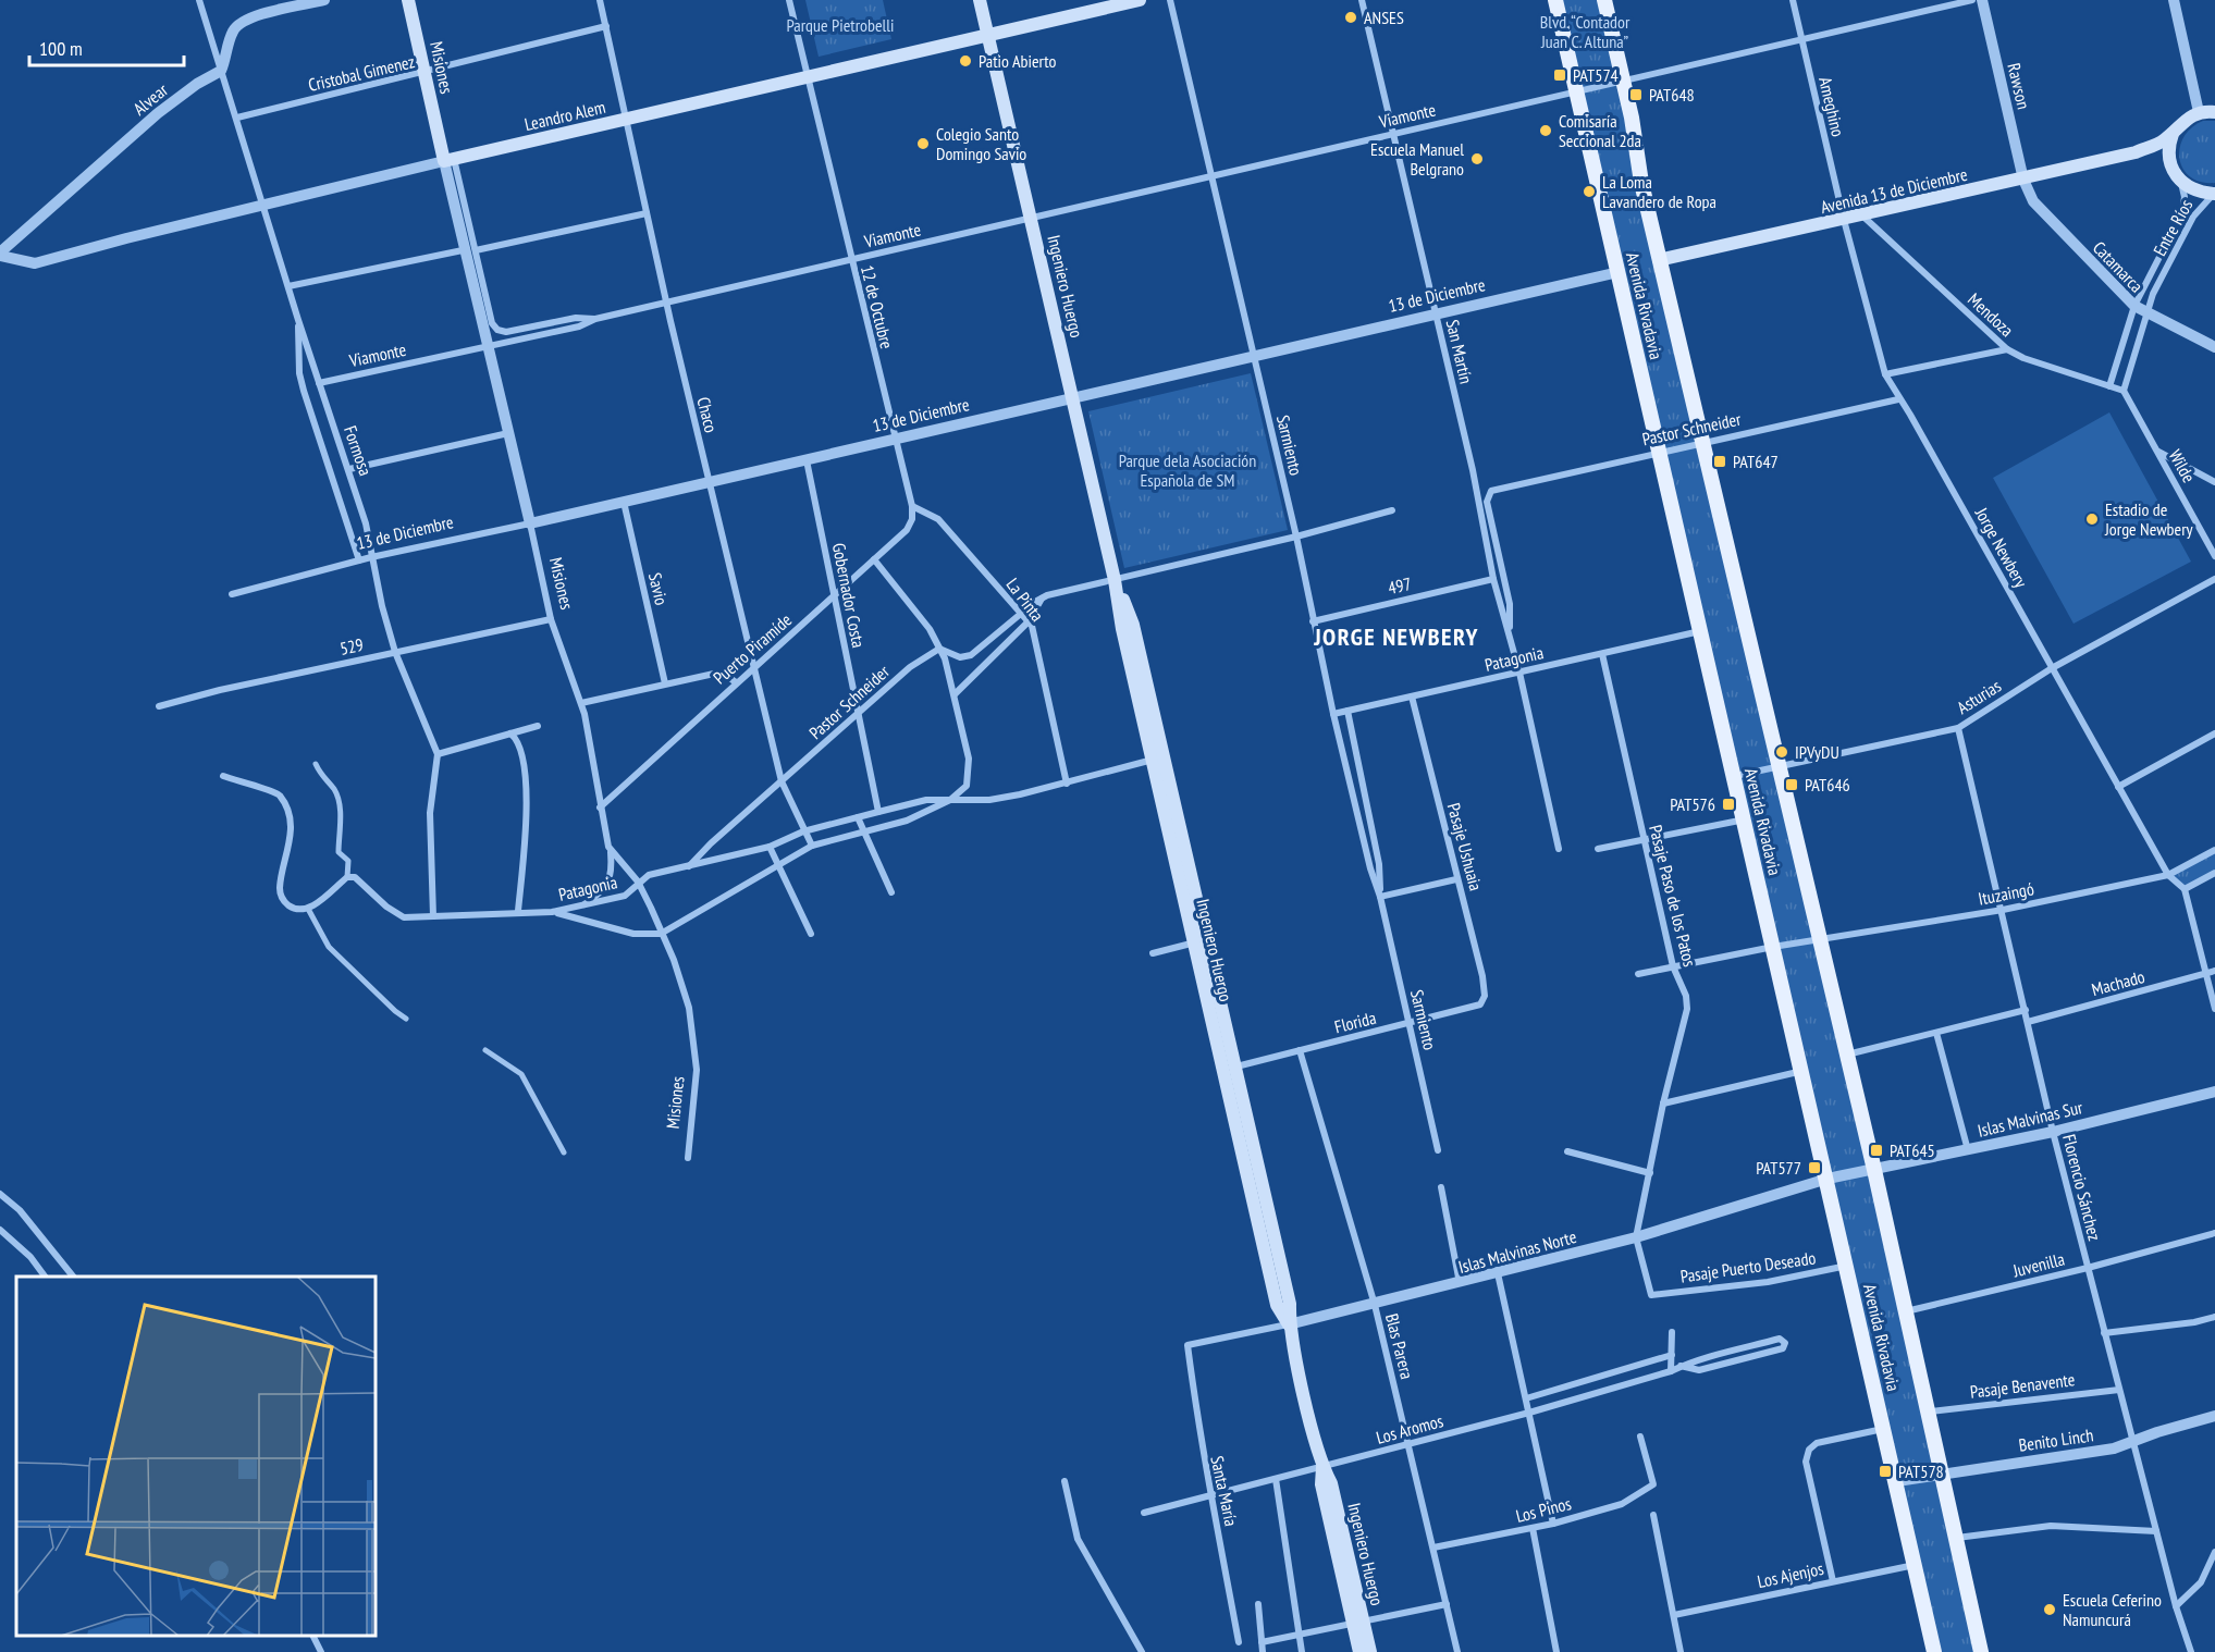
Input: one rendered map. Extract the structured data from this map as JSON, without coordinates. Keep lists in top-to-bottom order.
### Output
{
  "streets": {
    "main road": [
      "Misiones",
      "Leandro Alem",
      "Avenida 13 de Diciembre",
      "Ingeniero Huergo",
      "Avenida Rivadavia"
    ],
    "street": [
      "Cristobal Gimenez",
      "Rawson",
      "Alvear",
      "Ameghino",
      "Viamonte",
      "Entre Ríos",
      "Catamarca",
      "13 de Diciembre",
      "12 de Octubre",
      "Mendoza",
      "San Martín",
      "Chaco",
      "Pastor Schneider",
      "Sarmiento",
      "Formosa",
      "Wilde",
      "Jorge Newbery",
      "497",
      "Savio",
      "Gobernador Costa",
      "La Pinta",
      "529",
      "Puerto Piramíde",
      "Patagonia",
      "Asturias",
      "Pasaje Ushuaia",
      "Ituzaingó",
      "Pasaje Paso de los Patos",
      "Machado",
      "Florida",
      "Islas Malvinas Sur",
      "Florencio Sánchez",
      "Islas Malvinas Norte",
      "Juvenilla",
      "Pasaje Puerto Deseado",
      "Blas Parera",
      "Pasaje Benavente",
      "Los Aromos",
      "Benito Linch",
      "Santa María",
      "Los Pinos",
      "Los Ajenjos"
    ]
  },
  "crossings": [
    ["Misiones", "Cristobal Gimenez"],
    ["Misiones", "Leandro Alem"],
    ["Misiones", "Viamonte"],
    ["Misiones", "13 de Diciembre"],
    ["Misiones", "529"],
    ["Misiones", "Puerto Piramíde"],
    ["Misiones", "Patagonia"],
    ["Cristobal Gimenez", "Chaco"],
    ["Cristobal Gimenez", "Formosa"],
    ["Rawson", "Avenida 13 de Diciembre"],
    ["Rawson", "Catamarca"],
    ["Alvear", "Leandro Alem"],
    ["Alvear", "Formosa"],
    ["Ameghino", "Viamonte"],
    ["Ameghino", "Avenida 13 de Diciembre"],
    ["Ameghino", "Jorge Newbery"],
    ["Leandro Alem", "Ingeniero Huergo"],
    ["Leandro Alem", "12 de Octubre"],
    ["Leandro Alem", "Chaco"],
    ["Leandro Alem", "Formosa"],
    ["Viamonte", "Ingeniero Huergo"],
    ["Viamonte", "Avenida Rivadavia"],
    ["Viamonte", "12 de Octubre"],
    ["Viamonte", "San Martín"],
    ["Viamonte", "Chaco"],
    ["Viamonte", "Sarmiento"],
    ["Viamonte", "Formosa"],
    ["Avenida 13 de Diciembre", "Catamarca"],
    ["Avenida 13 de Diciembre", "Avenida Rivadavia"],
    ["Avenida 13 de Diciembre", "Mendoza"],
    ["Avenida 13 de Diciembre", "Jorge Newbery"],
    ["Entre Ríos", "Catamarca"],
    ["Entre Ríos", "Mendoza"],
    ["Entre Ríos", "Wilde"],
    ["Ingeniero Huergo", "13 de Diciembre"],
    ["Ingeniero Huergo", "Patagonia"],
    ["Ingeniero Huergo", "Florida"],
    ["Ingeniero Huergo", "Islas Malvinas Norte"],
    ["Ingeniero Huergo", "Los Aromos"],
    ["13 de Diciembre", "Avenida Rivadavia"],
    ["13 de Diciembre", "12 de Octubre"],
    ["13 de Diciembre", "San Martín"],
    ["13 de Diciembre", "Chaco"],
    ["13 de Diciembre", "Sarmiento"],
    ["13 de Diciembre", "Formosa"],
    ["13 de Diciembre", "Savio"],
    ["13 de Diciembre", "Gobernador Costa"],
    ["Avenida Rivadavia", "Pastor Schneider"],
    ["Avenida Rivadavia", "Patagonia"],
    ["Avenida Rivadavia", "Asturias"],
    ["Avenida Rivadavia", "Ituzaingó"],
    ["Avenida Rivadavia", "Islas Malvinas Sur"],
    ["Avenida Rivadavia", "Islas Malvinas Norte"],
    ["Avenida Rivadavia", "Juvenilla"],
    ["Avenida Rivadavia", "Pasaje Puerto Deseado"],
    ["Avenida Rivadavia", "Pasaje Benavente"],
    ["Avenida Rivadavia", "Benito Linch"],
    ["Avenida Rivadavia", "Los Ajenjos"],
    ["12 de Octubre", "La Pinta"],
    ["12 de Octubre", "Puerto Piramíde"],
    ["Mendoza", "Wilde"],
    ["San Martín", "Pastor Schneider"],
    ["San Martín", "497"],
    ["San Martín", "Patagonia"],
    ["Chaco", "Pastor Schneider"],
    ["Chaco", "Puerto Piramíde"],
    ["Chaco", "Patagonia"],
    ["Pastor Schneider", "Jorge Newbery"],
    ["Pastor Schneider", "Gobernador Costa"],
    ["Pastor Schneider", "Patagonia"],
    ["Sarmiento", "497"],
    ["Sarmiento", "Patagonia"],
    ["Sarmiento", "Florida"],
    ["Formosa", "529"],
    ["Formosa", "Patagonia"],
    ["Jorge Newbery", "Asturias"],
    ["Jorge Newbery", "Ituzaingó"],
    ["Gobernador Costa", "Puerto Piramíde"],
    ["Gobernador Costa", "Patagonia"],
    ["La Pinta", "Puerto Piramíde"],
    ["La Pinta", "Patagonia"],
    ["Patagonia", "Pasaje Ushuaia"],
    ["Patagonia", "Pasaje Paso de los Patos"],
    ["Asturias", "Florencio Sánchez"],
    ["Pasaje Ushuaia", "Florida"],
    ["Ituzaingó", "Florencio Sánchez"],
    ["Pasaje Paso de los Patos", "Islas Malvinas Norte"],
    ["Pasaje Paso de los Patos", "Pasaje Puerto Deseado"],
    ["Machado", "Florencio Sánchez"],
    ["Florida", "Blas Parera"],
    ["Islas Malvinas Sur", "Florencio Sánchez"],
    ["Islas Malvinas Sur", "Islas Malvinas Norte"],
    ["Florencio Sánchez", "Juvenilla"],
    ["Florencio Sánchez", "Pasaje Benavente"],
    ["Florencio Sánchez", "Benito Linch"],
    ["Islas Malvinas Norte", "Blas Parera"],
    ["Islas Malvinas Norte", "Santa María"],
    ["Blas Parera", "Los Aromos"],
    ["Blas Parera", "Los Pinos"],
    ["Los Aromos", "Santa María"]
  ],
  "districts": ["JORGE NEWBERY"],
  "parks": ["Blvd. “Contador Juan C. Altuna”", "Parque Pietrobelli", "Parque dela Asociación Española de SM"],
  "places": {
    "other": [
      "ANSES",
      "Patio Abierto",
      "Comisaría Seccional 2da",
      "Colegio Santo Domingo Savio",
      "Escuela Manuel Belgrano",
      "La Loma Lavandero de Ropa",
      "Estadio de Jorge Newbery",
      "IPVyDU",
      "Escuela Ceferino Namuncurá"
    ],
    "transit": [
      "PAT574",
      "PAT648",
      "PAT647",
      "PAT646",
      "PAT576",
      "PAT645",
      "PAT577",
      "PAT578"
    ]
  },
  "scale_bar": "100 m"
}
